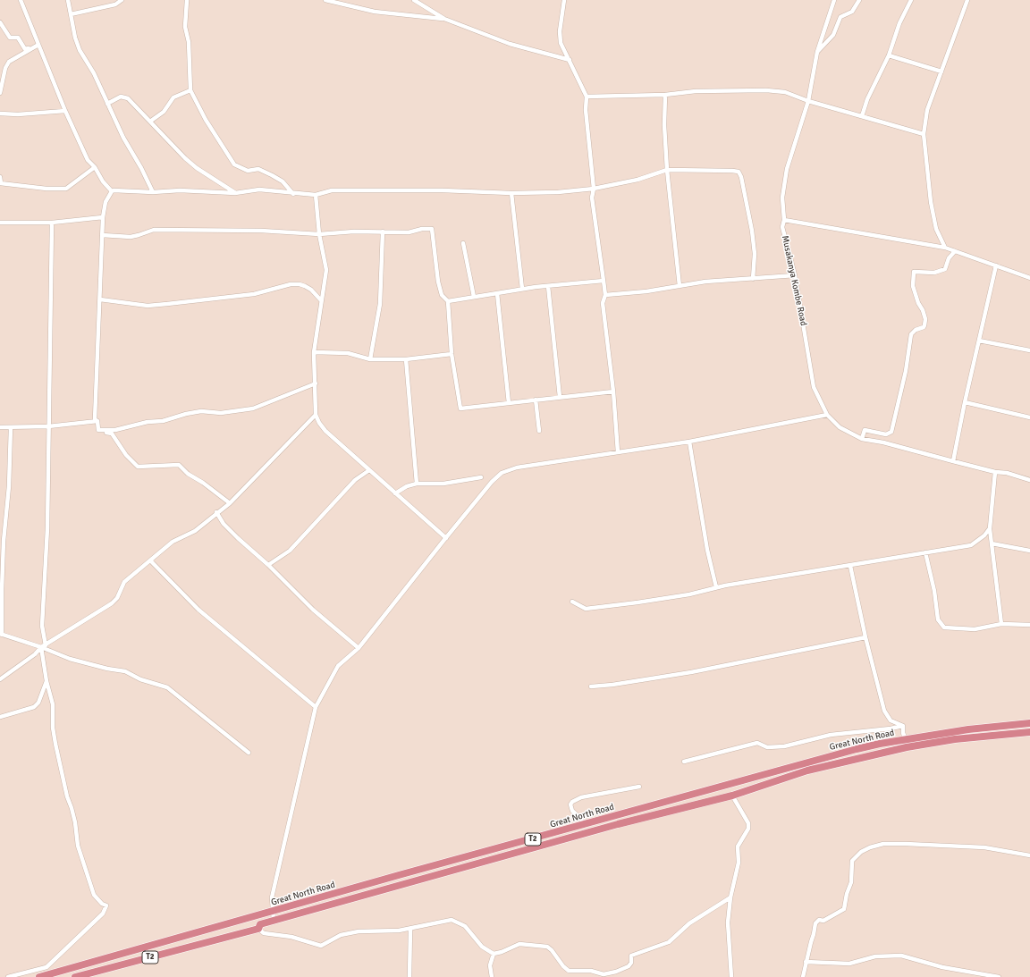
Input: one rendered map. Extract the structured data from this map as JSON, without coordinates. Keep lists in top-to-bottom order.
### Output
{
  "streets": {
    "highway": ["Great North Road", "T2"],
    "street": ["Musakanya Kombe Road"]
  }
}
